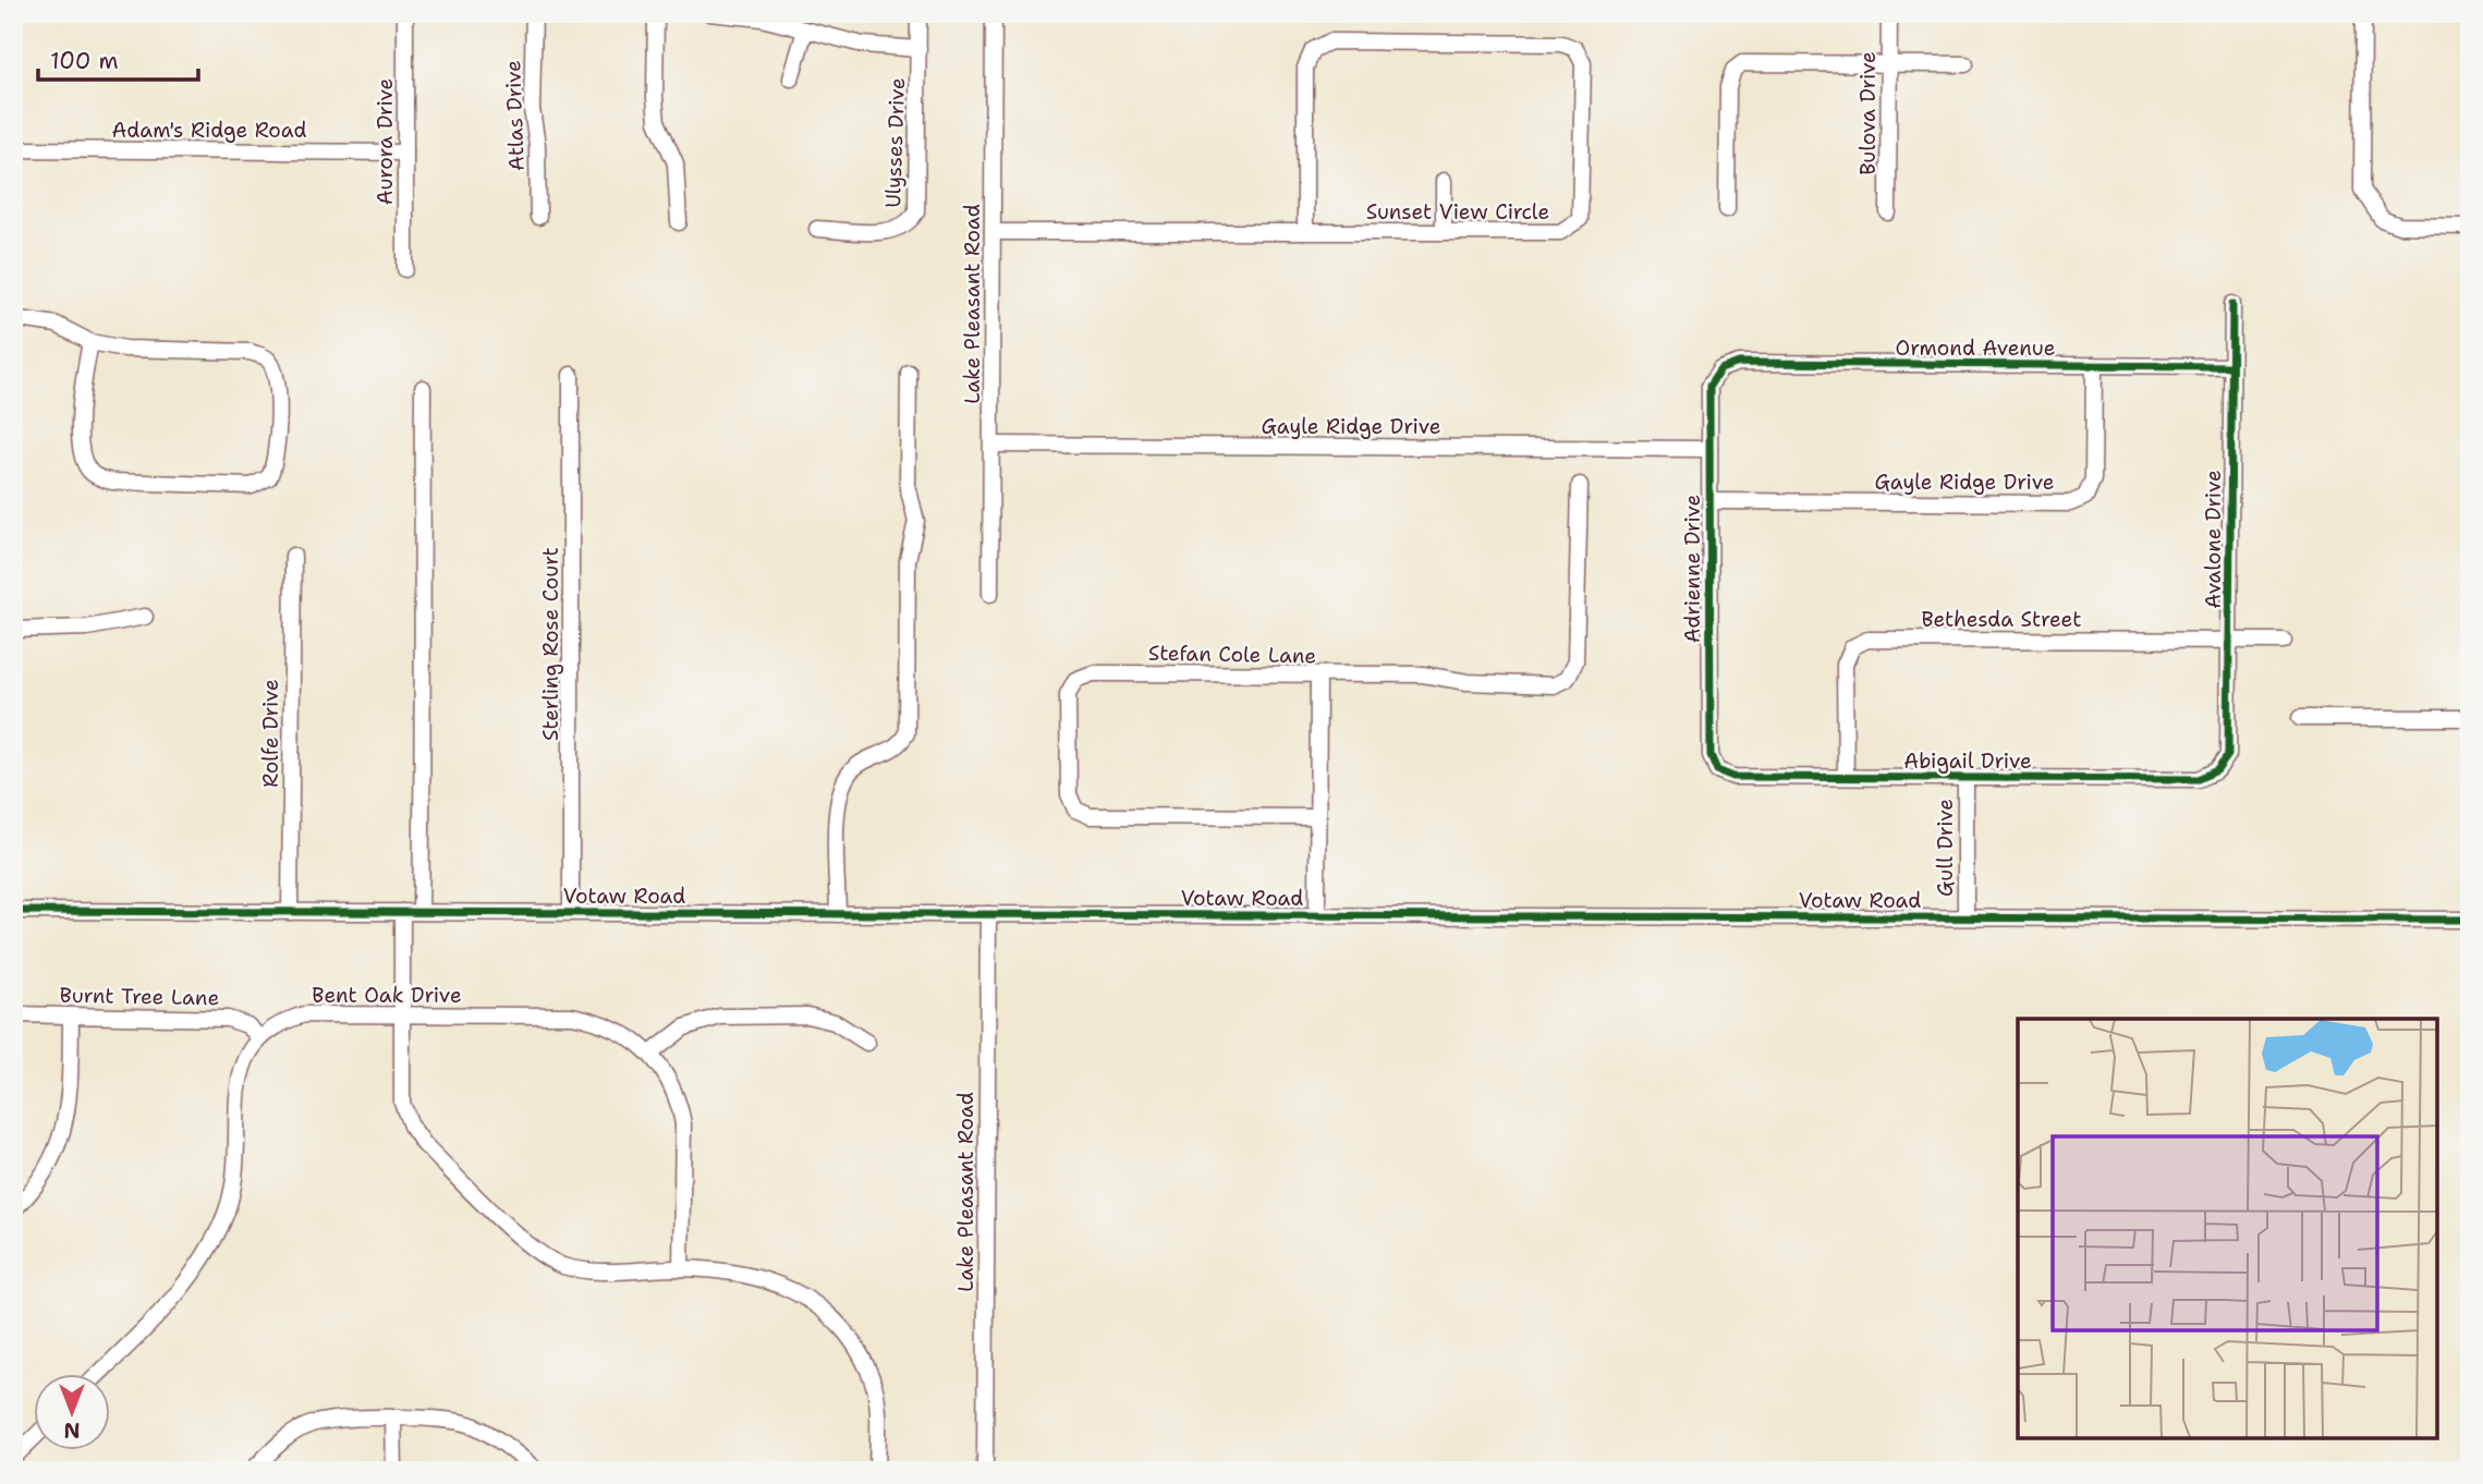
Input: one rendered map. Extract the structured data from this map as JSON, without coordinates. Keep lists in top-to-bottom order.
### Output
{
  "streets": {
    "street": [
      "Bulova Drive",
      "Atlas Drive",
      "Adam's Ridge Road",
      "Aurora Drive",
      "Ulysses Drive",
      "Sunset View Circle",
      "Lake Pleasant Road",
      "Ormond Avenue",
      "Gayle Ridge Drive",
      "Avalone Drive",
      "Adrienne Drive",
      "Bethesda Street",
      "Sterling Rose Court",
      "Stefan Cole Lane",
      "Rolfe Drive",
      "Abigail Drive",
      "Gull Drive",
      "Votaw Road",
      "Bent Oak Drive",
      "Burnt Tree Lane"
    ]
  },
  "crossings": [
    ["Adam's Ridge Road", "Aurora Drive"],
    ["Sunset View Circle", "Lake Pleasant Road"],
    ["Lake Pleasant Road", "Gayle Ridge Drive"],
    ["Lake Pleasant Road", "Votaw Road"],
    ["Ormond Avenue", "Gayle Ridge Drive"],
    ["Ormond Avenue", "Avalone Drive"],
    ["Ormond Avenue", "Adrienne Drive"],
    ["Gayle Ridge Drive", "Adrienne Drive"],
    ["Avalone Drive", "Bethesda Street"],
    ["Avalone Drive", "Abigail Drive"],
    ["Adrienne Drive", "Abigail Drive"],
    ["Bethesda Street", "Abigail Drive"],
    ["Sterling Rose Court", "Votaw Road"],
    ["Rolfe Drive", "Votaw Road"],
    ["Abigail Drive", "Gull Drive"],
    ["Gull Drive", "Votaw Road"],
    ["Bent Oak Drive", "Burnt Tree Lane"]
  ],
  "scale_bar": "100 m",
  "north": "bottom"
}
